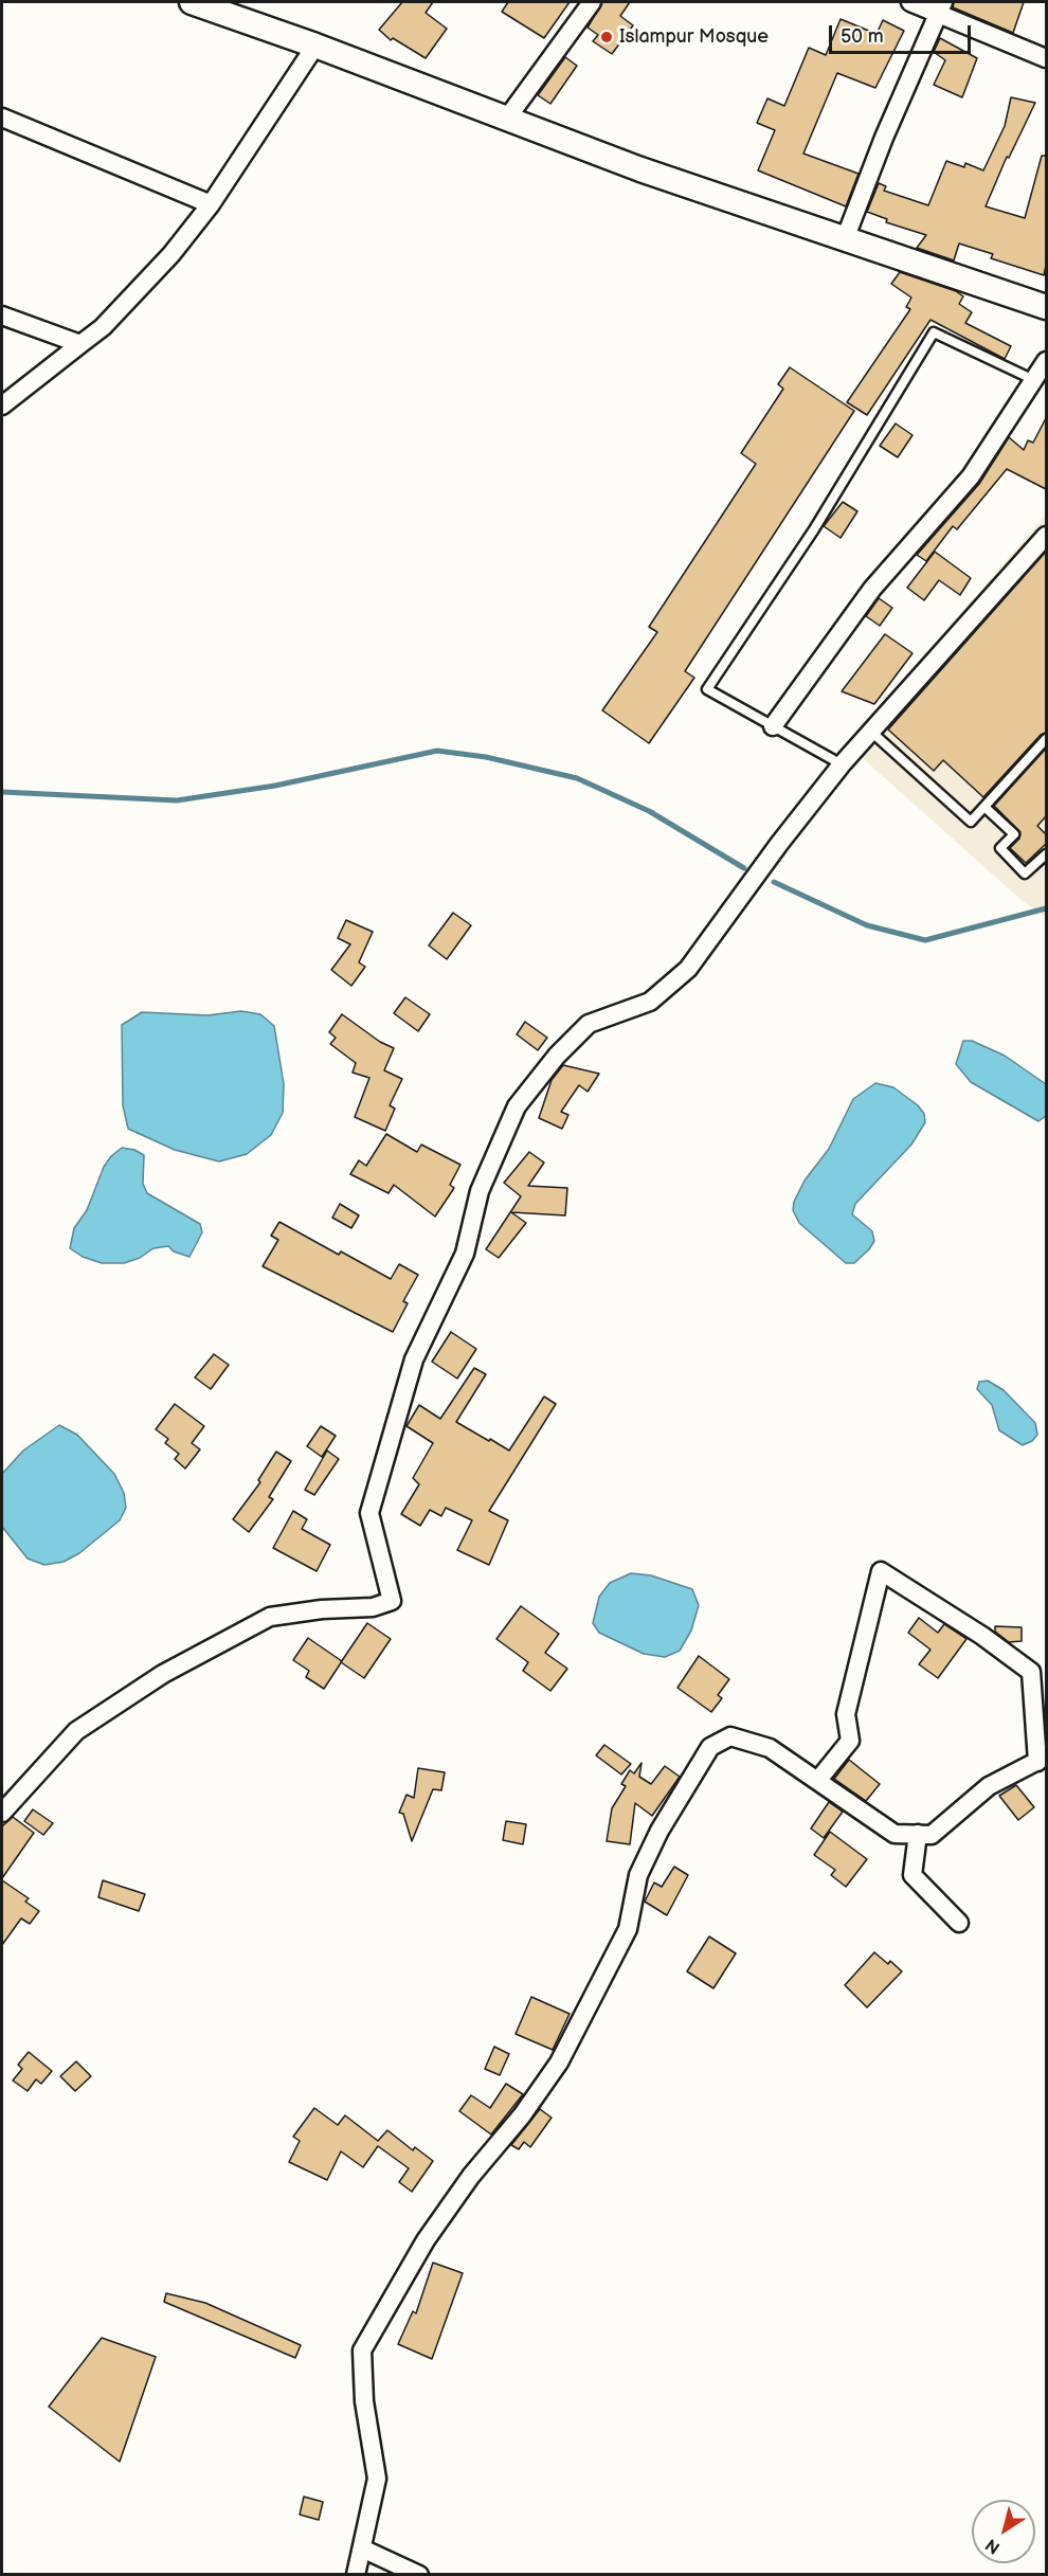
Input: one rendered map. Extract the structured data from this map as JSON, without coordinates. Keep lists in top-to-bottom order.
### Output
{
  "places": ["Islampur Mosque"],
  "scale_bar": "50 m",
  "north": "bottom left"
}
